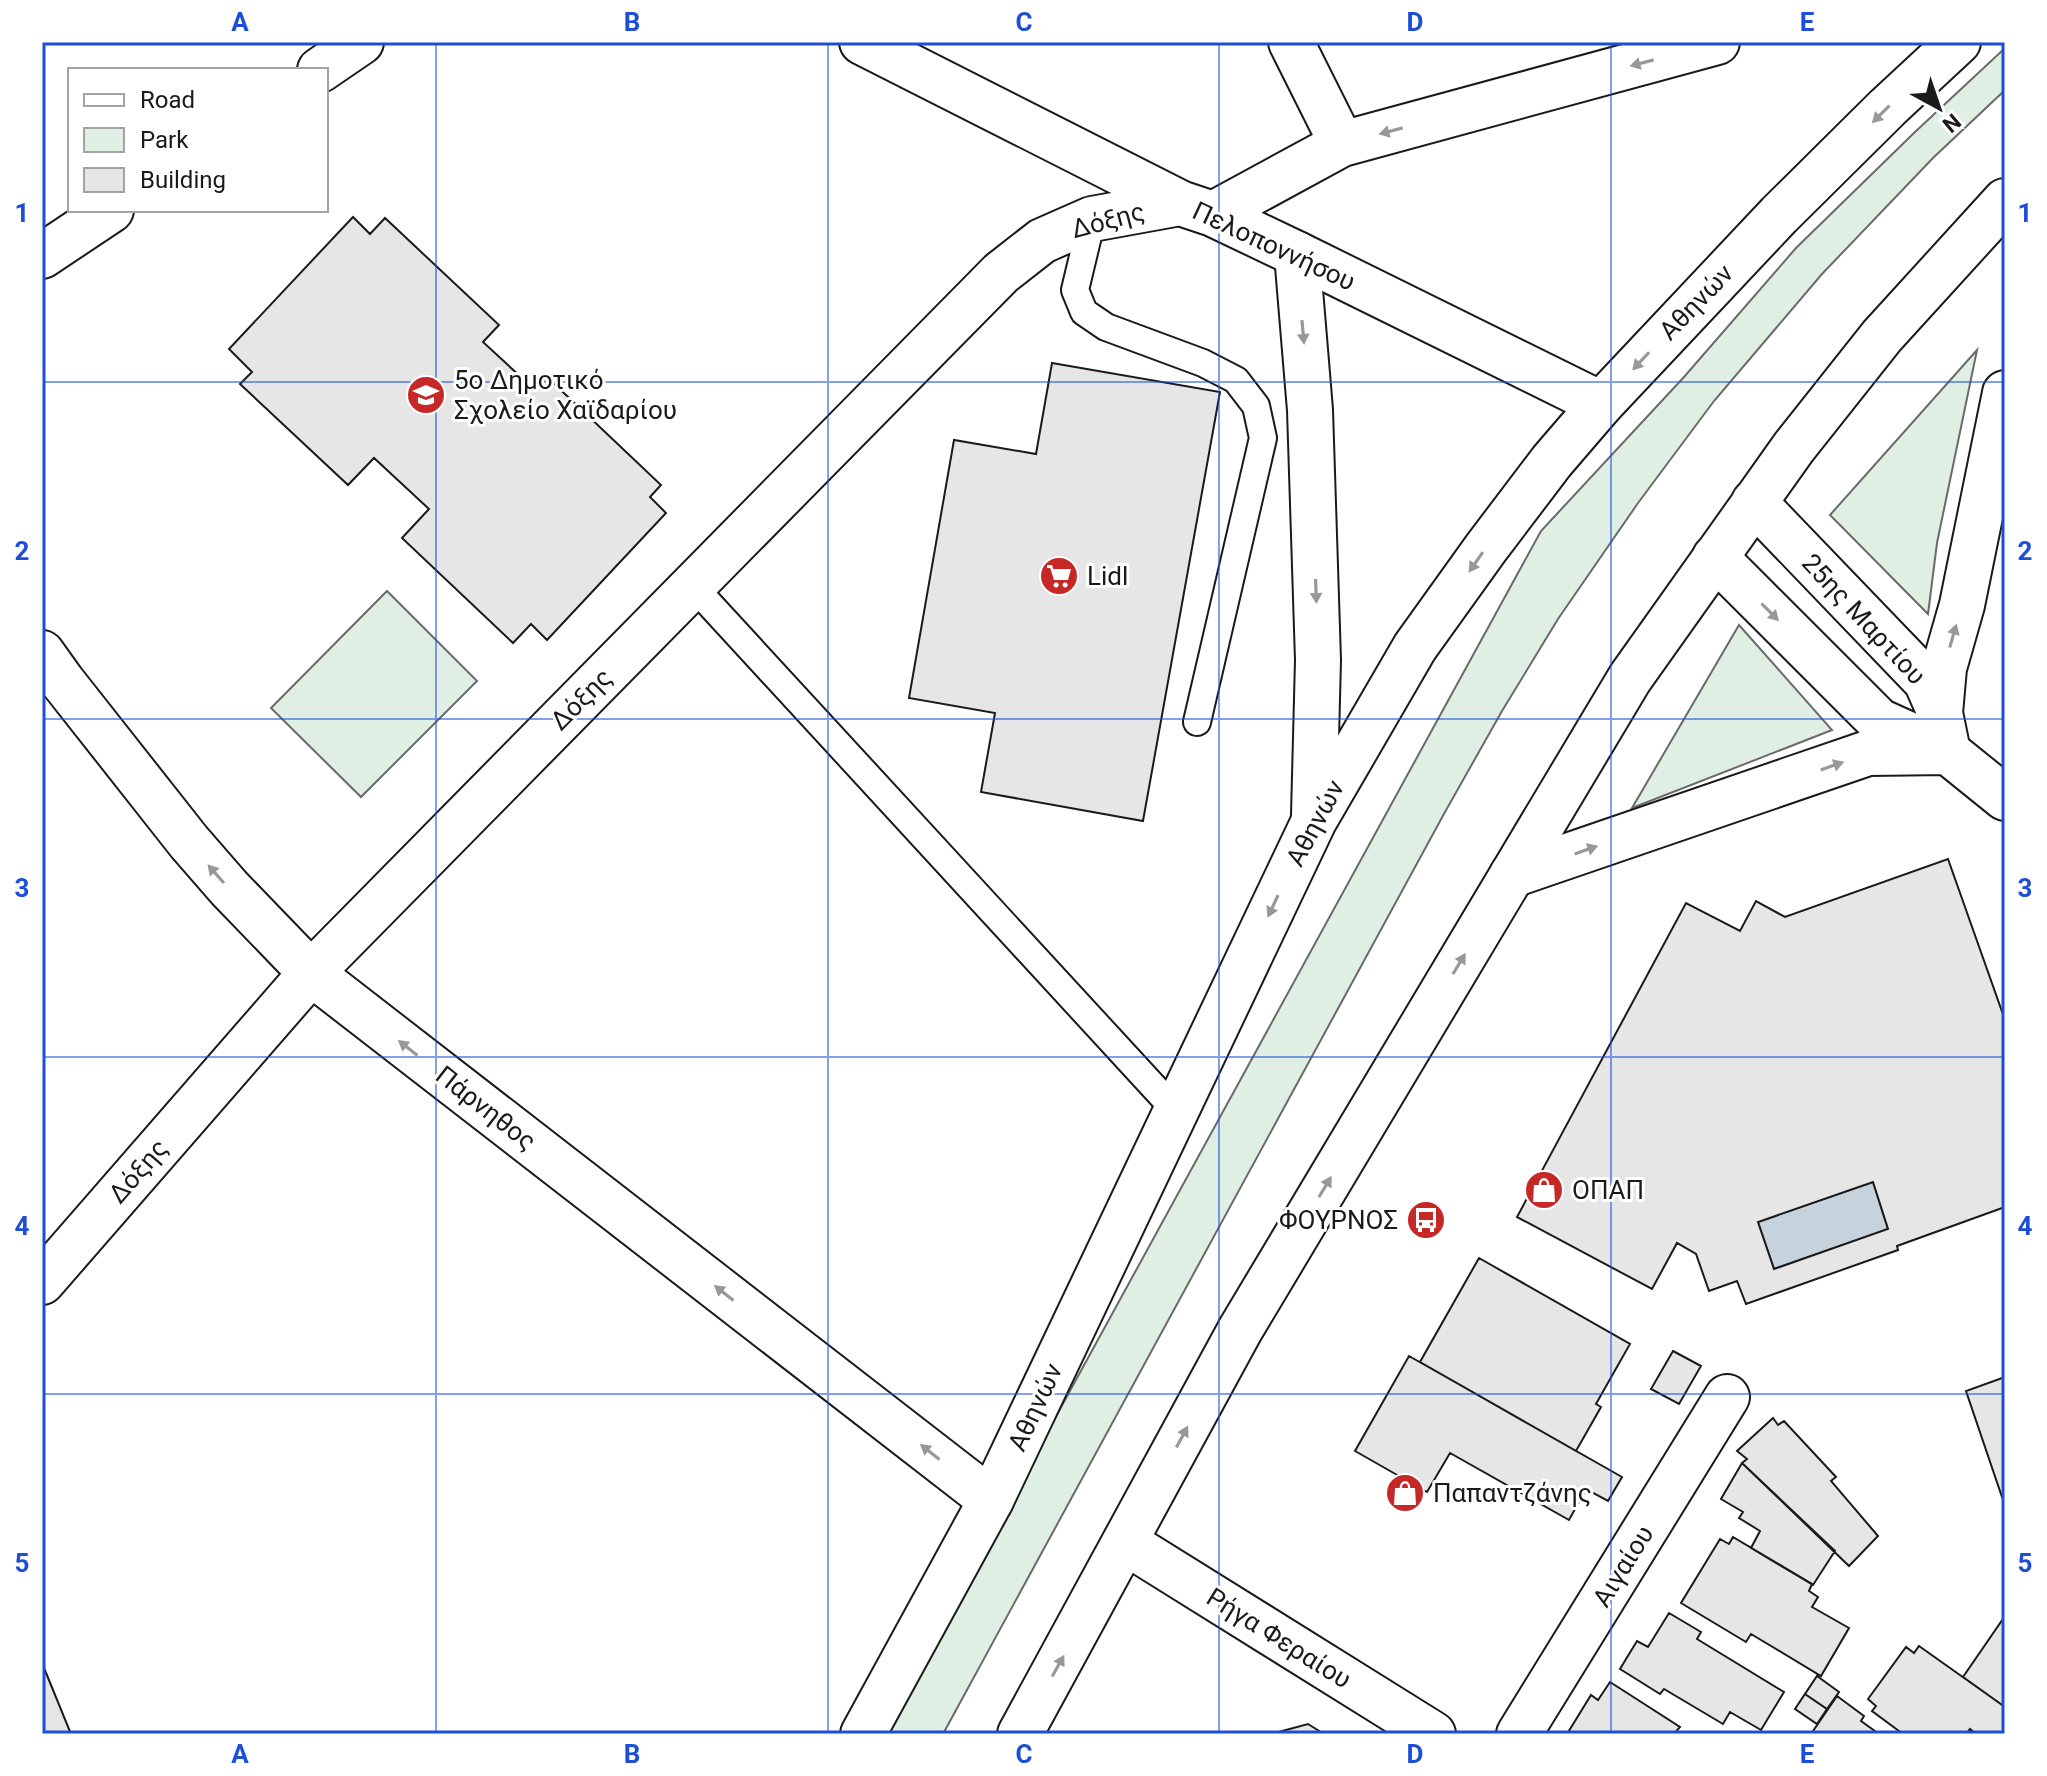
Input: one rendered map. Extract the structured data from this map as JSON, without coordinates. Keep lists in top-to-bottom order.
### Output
{
  "streets": {
    "main road": [
      "Δόξης",
      "Πελοποννήσου",
      "Αθηνών",
      "25ης Μαρτίου",
      "Πάρνηθος",
      "Αιγαίου",
      "Ρήγα Φεραίου"
    ]
  },
  "crossings": [
    ["Δόξης", "Πελοποννήσου"],
    ["Δόξης", "Πάρνηθος"],
    ["Πελοποννήσου", "Αθηνών"],
    ["Αθηνών", "Πάρνηθος"]
  ],
  "one_way": ["Πάρνηθος"],
  "places": {
    "school or university": ["5ο Δημοτικό Σχολείο Χαϊδαρίου"],
    "supermarket": ["Lidl"],
    "shop": ["ΟΠΑΠ", "Παπαντζάνης"],
    "bus stop": ["ΦΟΥΡΝΟΣ"]
  },
  "legend": ["Road", "Park", "Building"],
  "north": "bottom right",
  "grid": {
    "columns": [
      "A",
      "B",
      "C",
      "D",
      "E"
    ],
    "rows": [
      "1",
      "2",
      "3",
      "4",
      "5"
    ]
  }
}
